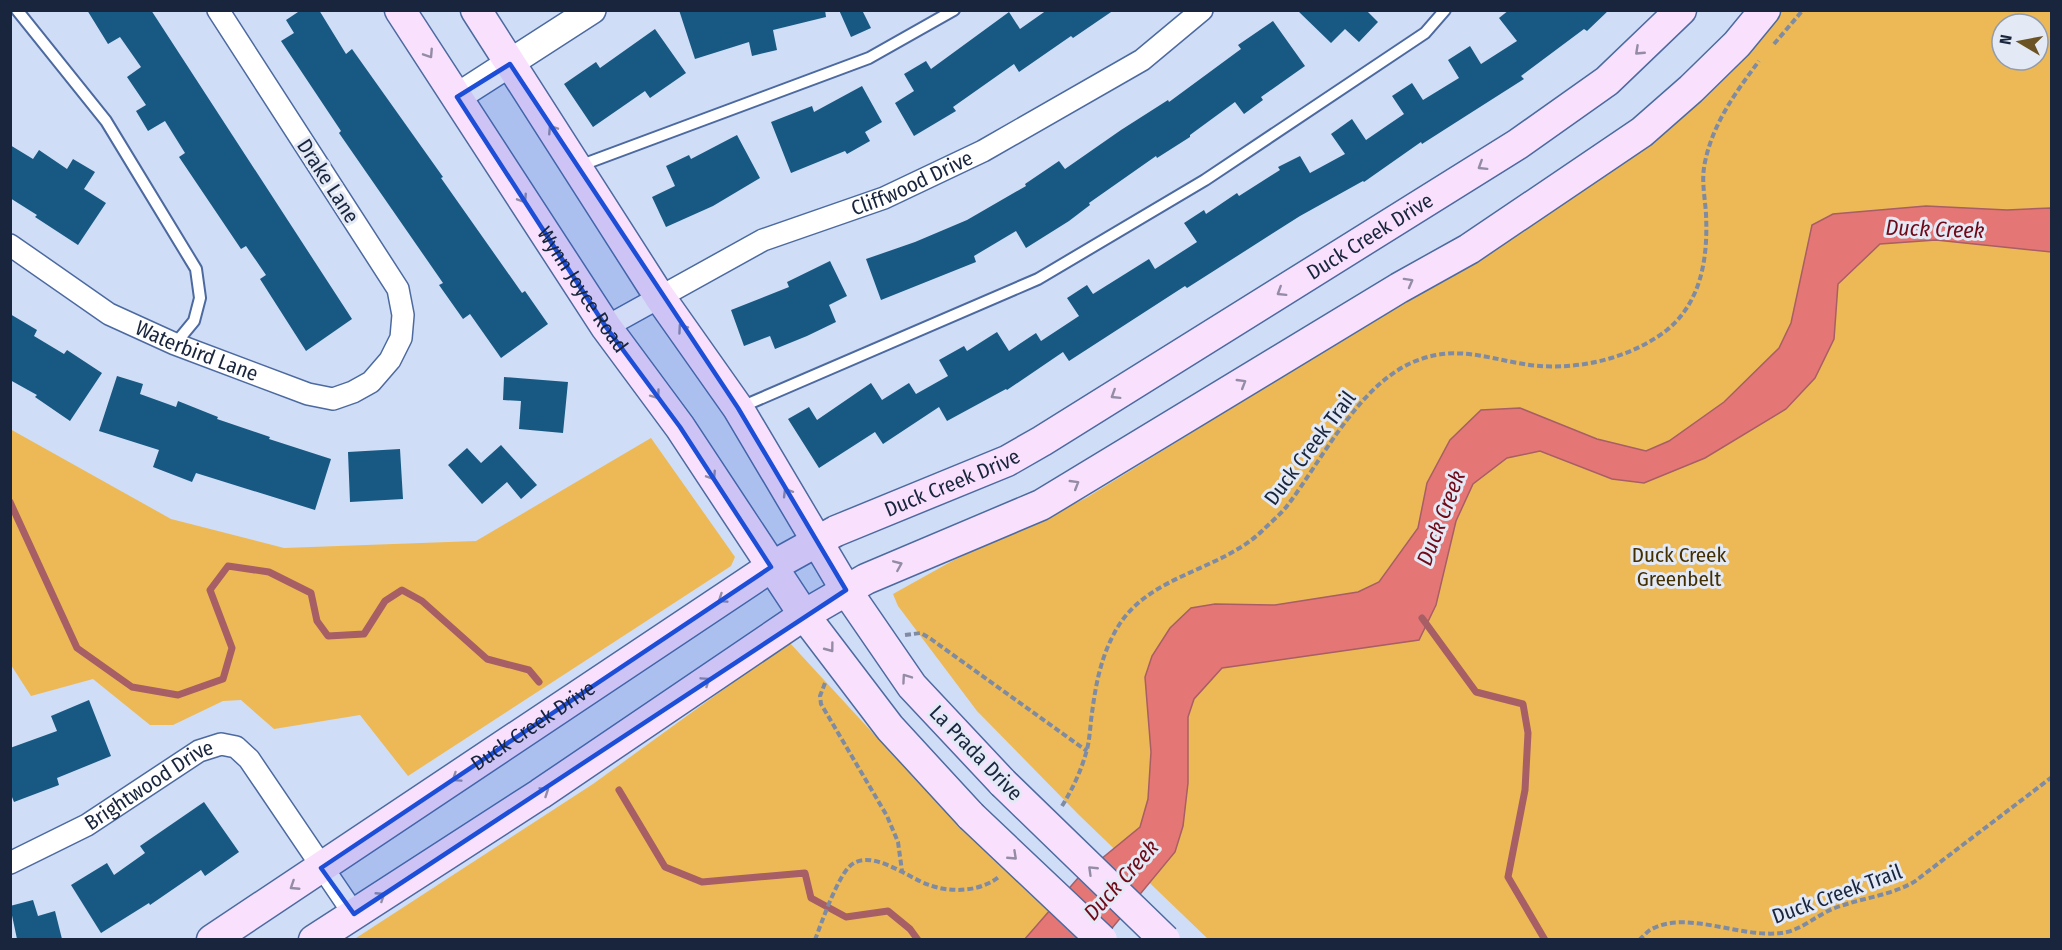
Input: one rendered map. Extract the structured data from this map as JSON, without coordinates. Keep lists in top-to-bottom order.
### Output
{
  "streets": {
    "main road": ["Duck Creek Drive", "Wynn Joyce Road", "La Prada Drive"],
    "street": [
      "Drake Lane",
      "Cliffwood Drive",
      "Waterbird Lane",
      "Brightwood Drive"
    ],
    "path": ["Duck Creek Trail"]
  },
  "crossings": [
    ["Drake Lane", "Waterbird Lane"],
    ["Cliffwood Drive", "Wynn Joyce Road"],
    ["Duck Creek Drive", "Wynn Joyce Road"],
    ["Duck Creek Drive", "La Prada Drive"],
    ["Duck Creek Drive", "Brightwood Drive"]
  ],
  "water": ["Duck Creek"],
  "parks": ["Duck Creek Greenbelt"],
  "north": "left"
}
